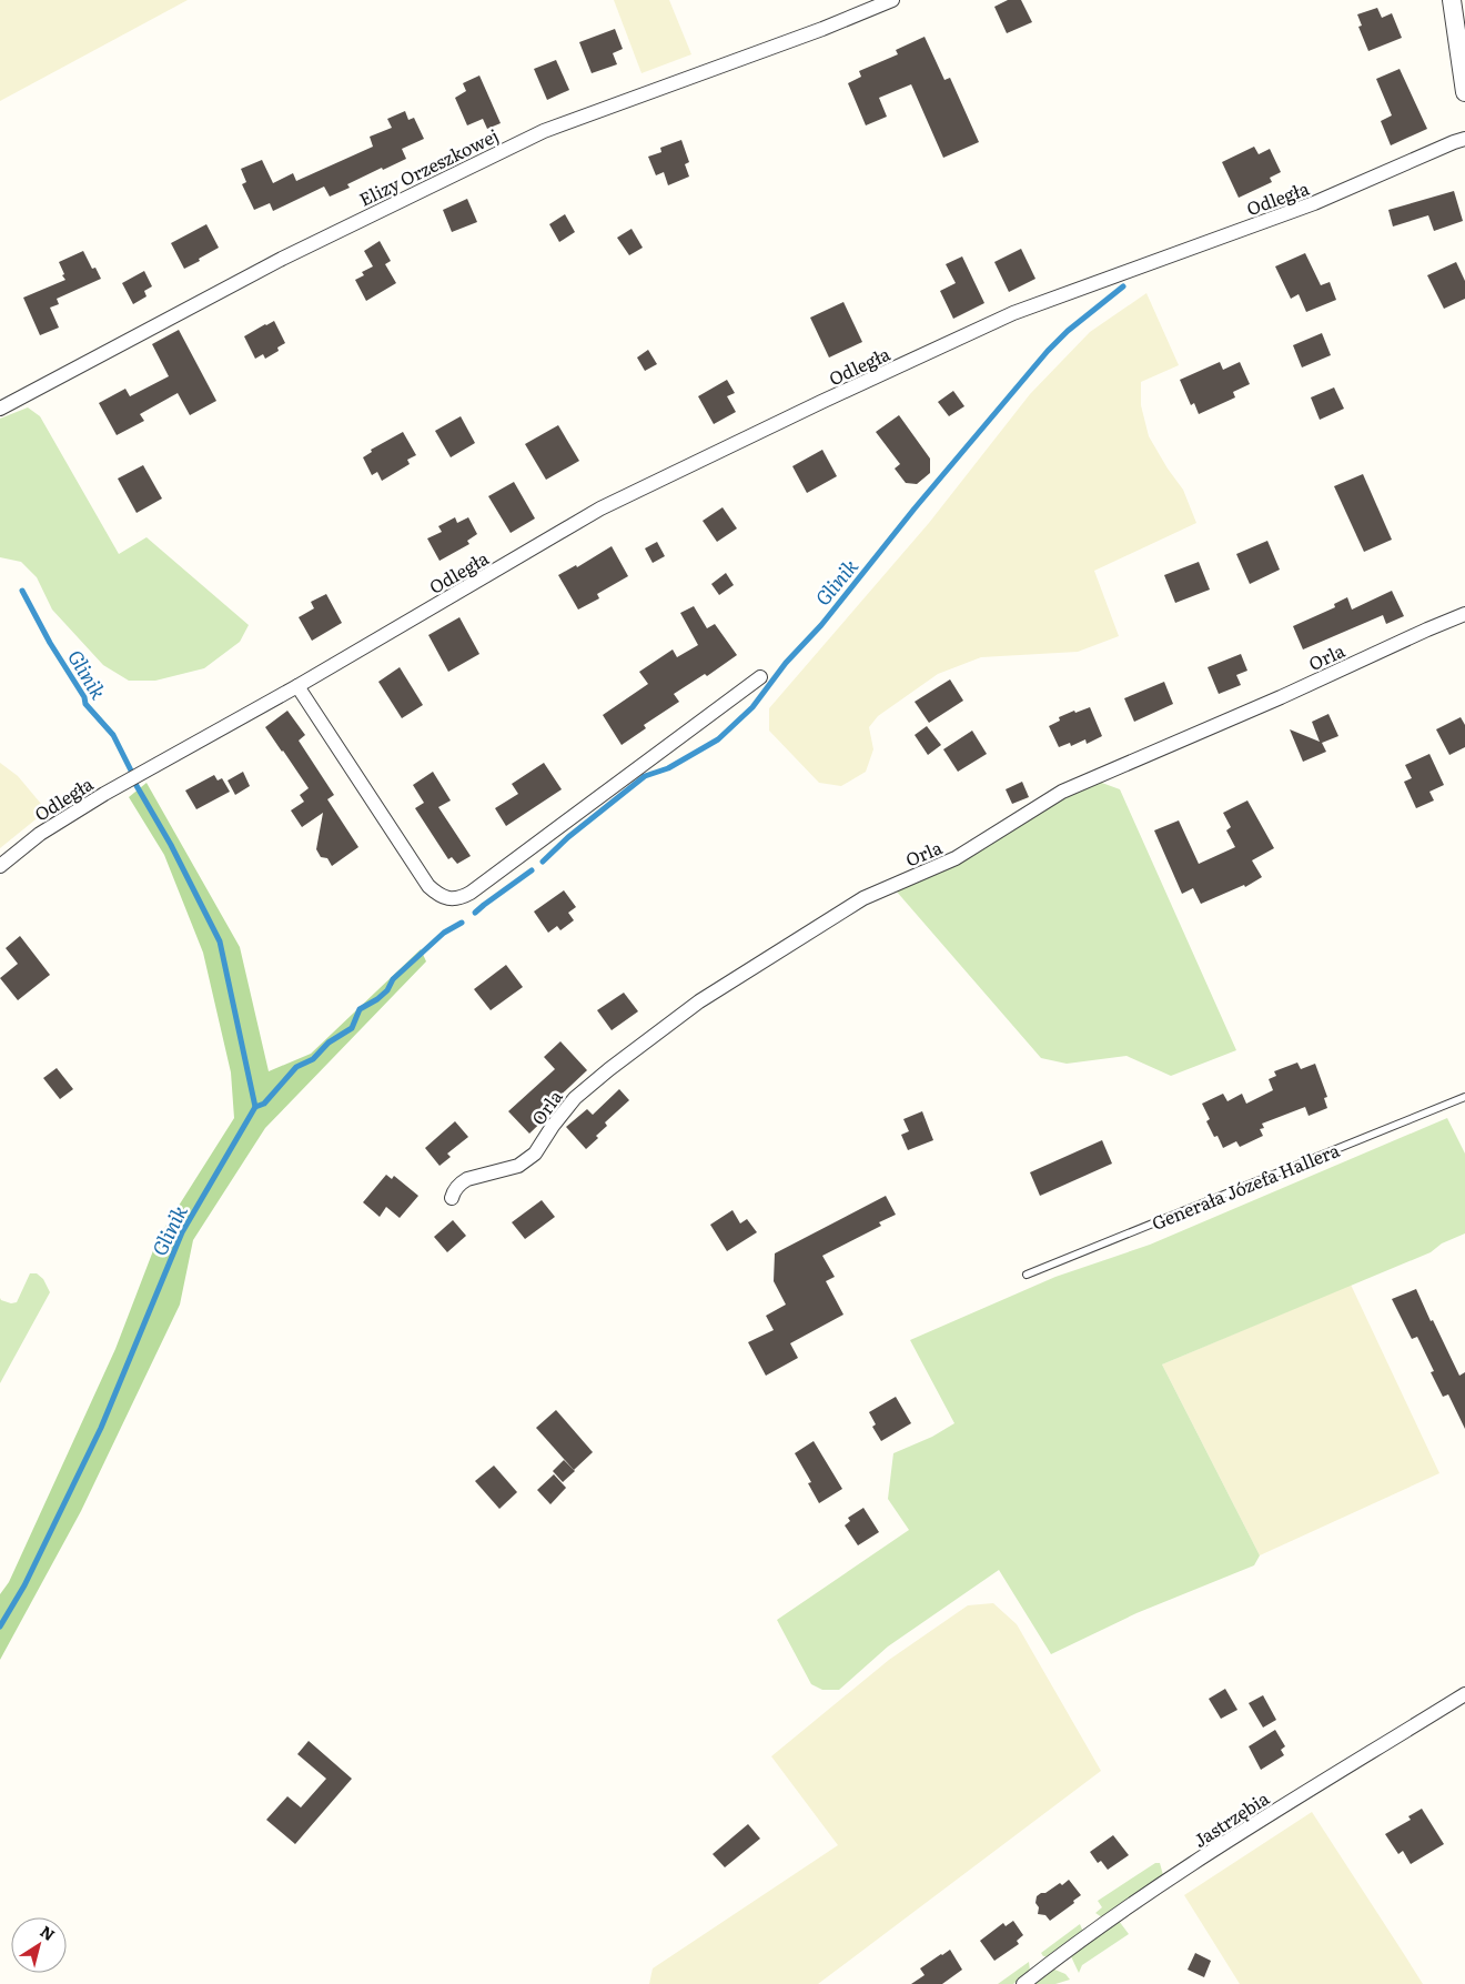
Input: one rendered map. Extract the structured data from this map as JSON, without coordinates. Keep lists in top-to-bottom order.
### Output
{
  "streets": {
    "street": [
      "Elizy Orzeszkowej",
      "Odległa",
      "Orla",
      "Jastrzębia"
    ],
    "lane": ["Generała Józefa Hallera"]
  },
  "water": ["Glinik"],
  "north": "top right"
}
